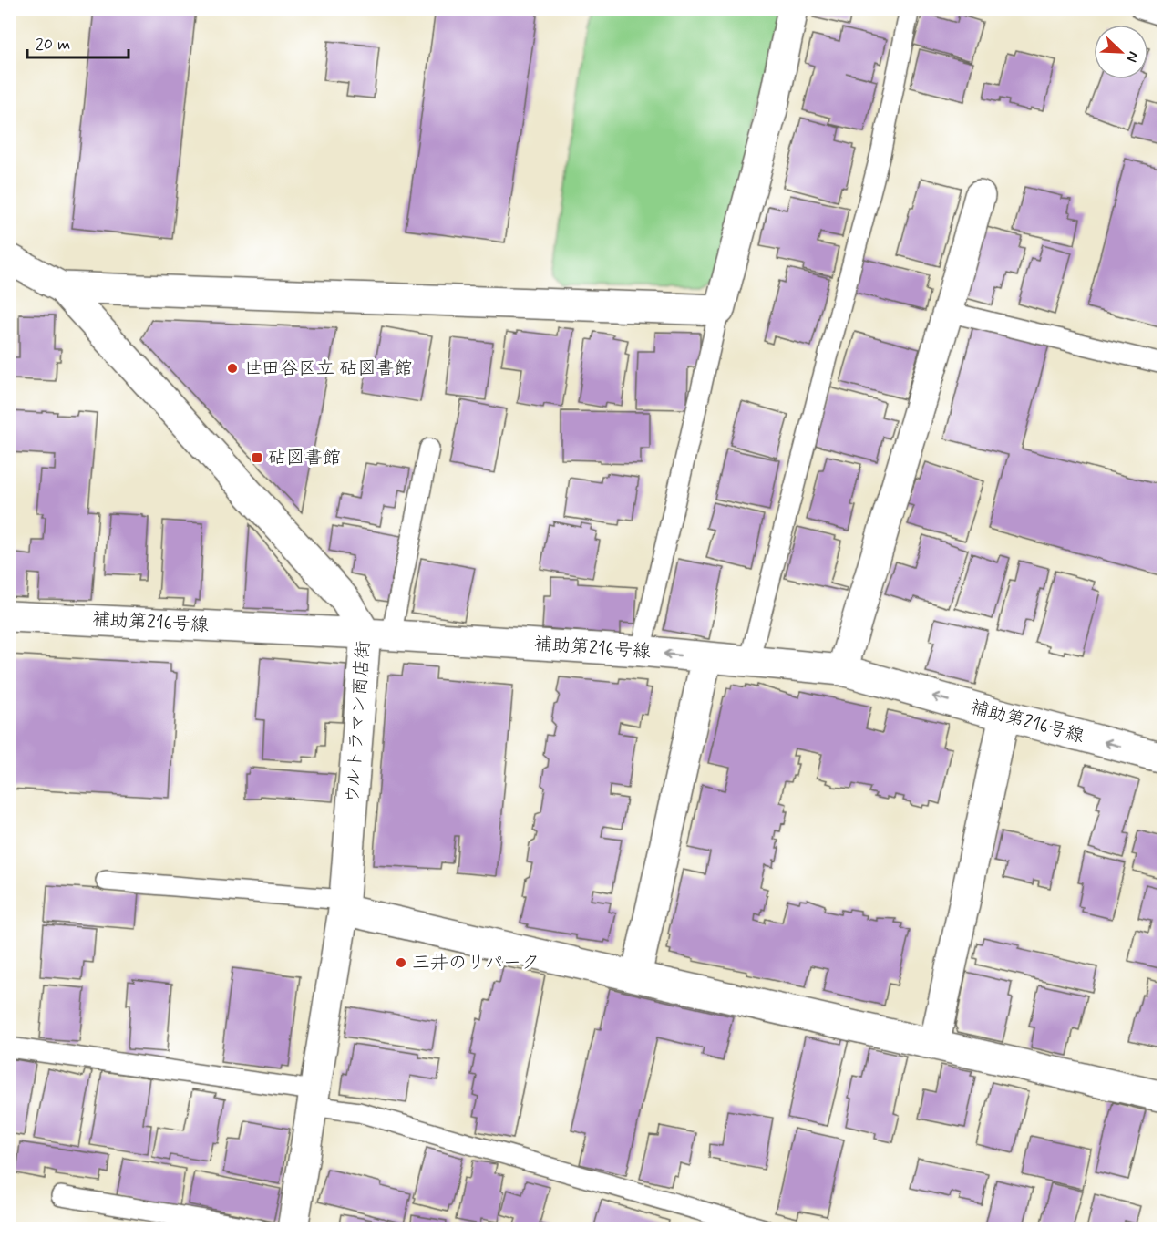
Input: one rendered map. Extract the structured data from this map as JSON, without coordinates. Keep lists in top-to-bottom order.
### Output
{
  "streets": {
    "street": ["補助第216号線", "ウルトラマン商店街"]
  },
  "crossings": [
    ["補助第216号線", "ウルトラマン商店街"]
  ],
  "places": {
    "other": ["世田谷区立 砧図書館", "三井のリパーク"],
    "transit": ["砧図書館"]
  },
  "scale_bar": "20 m",
  "north": "bottom right"
}
